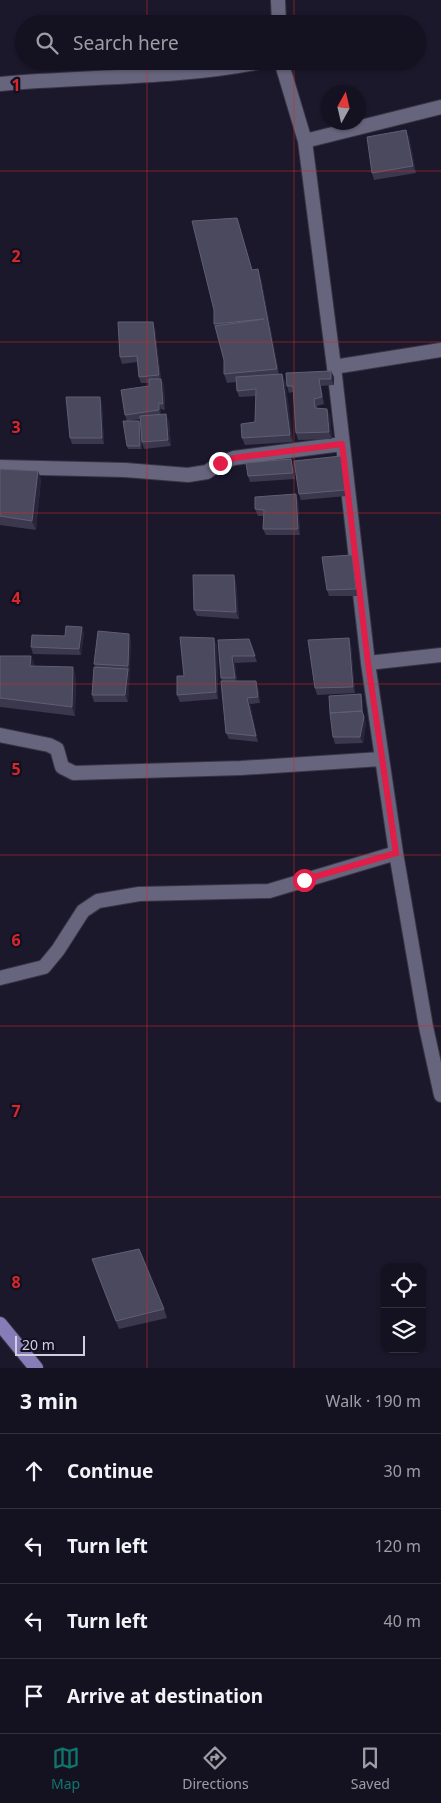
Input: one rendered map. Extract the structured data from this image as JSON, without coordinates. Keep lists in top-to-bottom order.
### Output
{
  "scale_bar": "20 m",
  "north": "top",
  "page": {
    "search": "Search here",
    "scale": "20 m",
    "heading": ["3 min", "Walk · 190 m"],
    "list": [
      ["Continue", "30 m"],
      ["Turn left", "120 m"],
      ["Turn left", "40 m"],
      "Arrive at destination"
    ],
    "nav": ["Map", "Directions", "Saved"]
  },
  "grid": {
    "rows": [
      "1",
      "2",
      "3",
      "4",
      "5",
      "6",
      "7",
      "8"
    ]
  }
}
